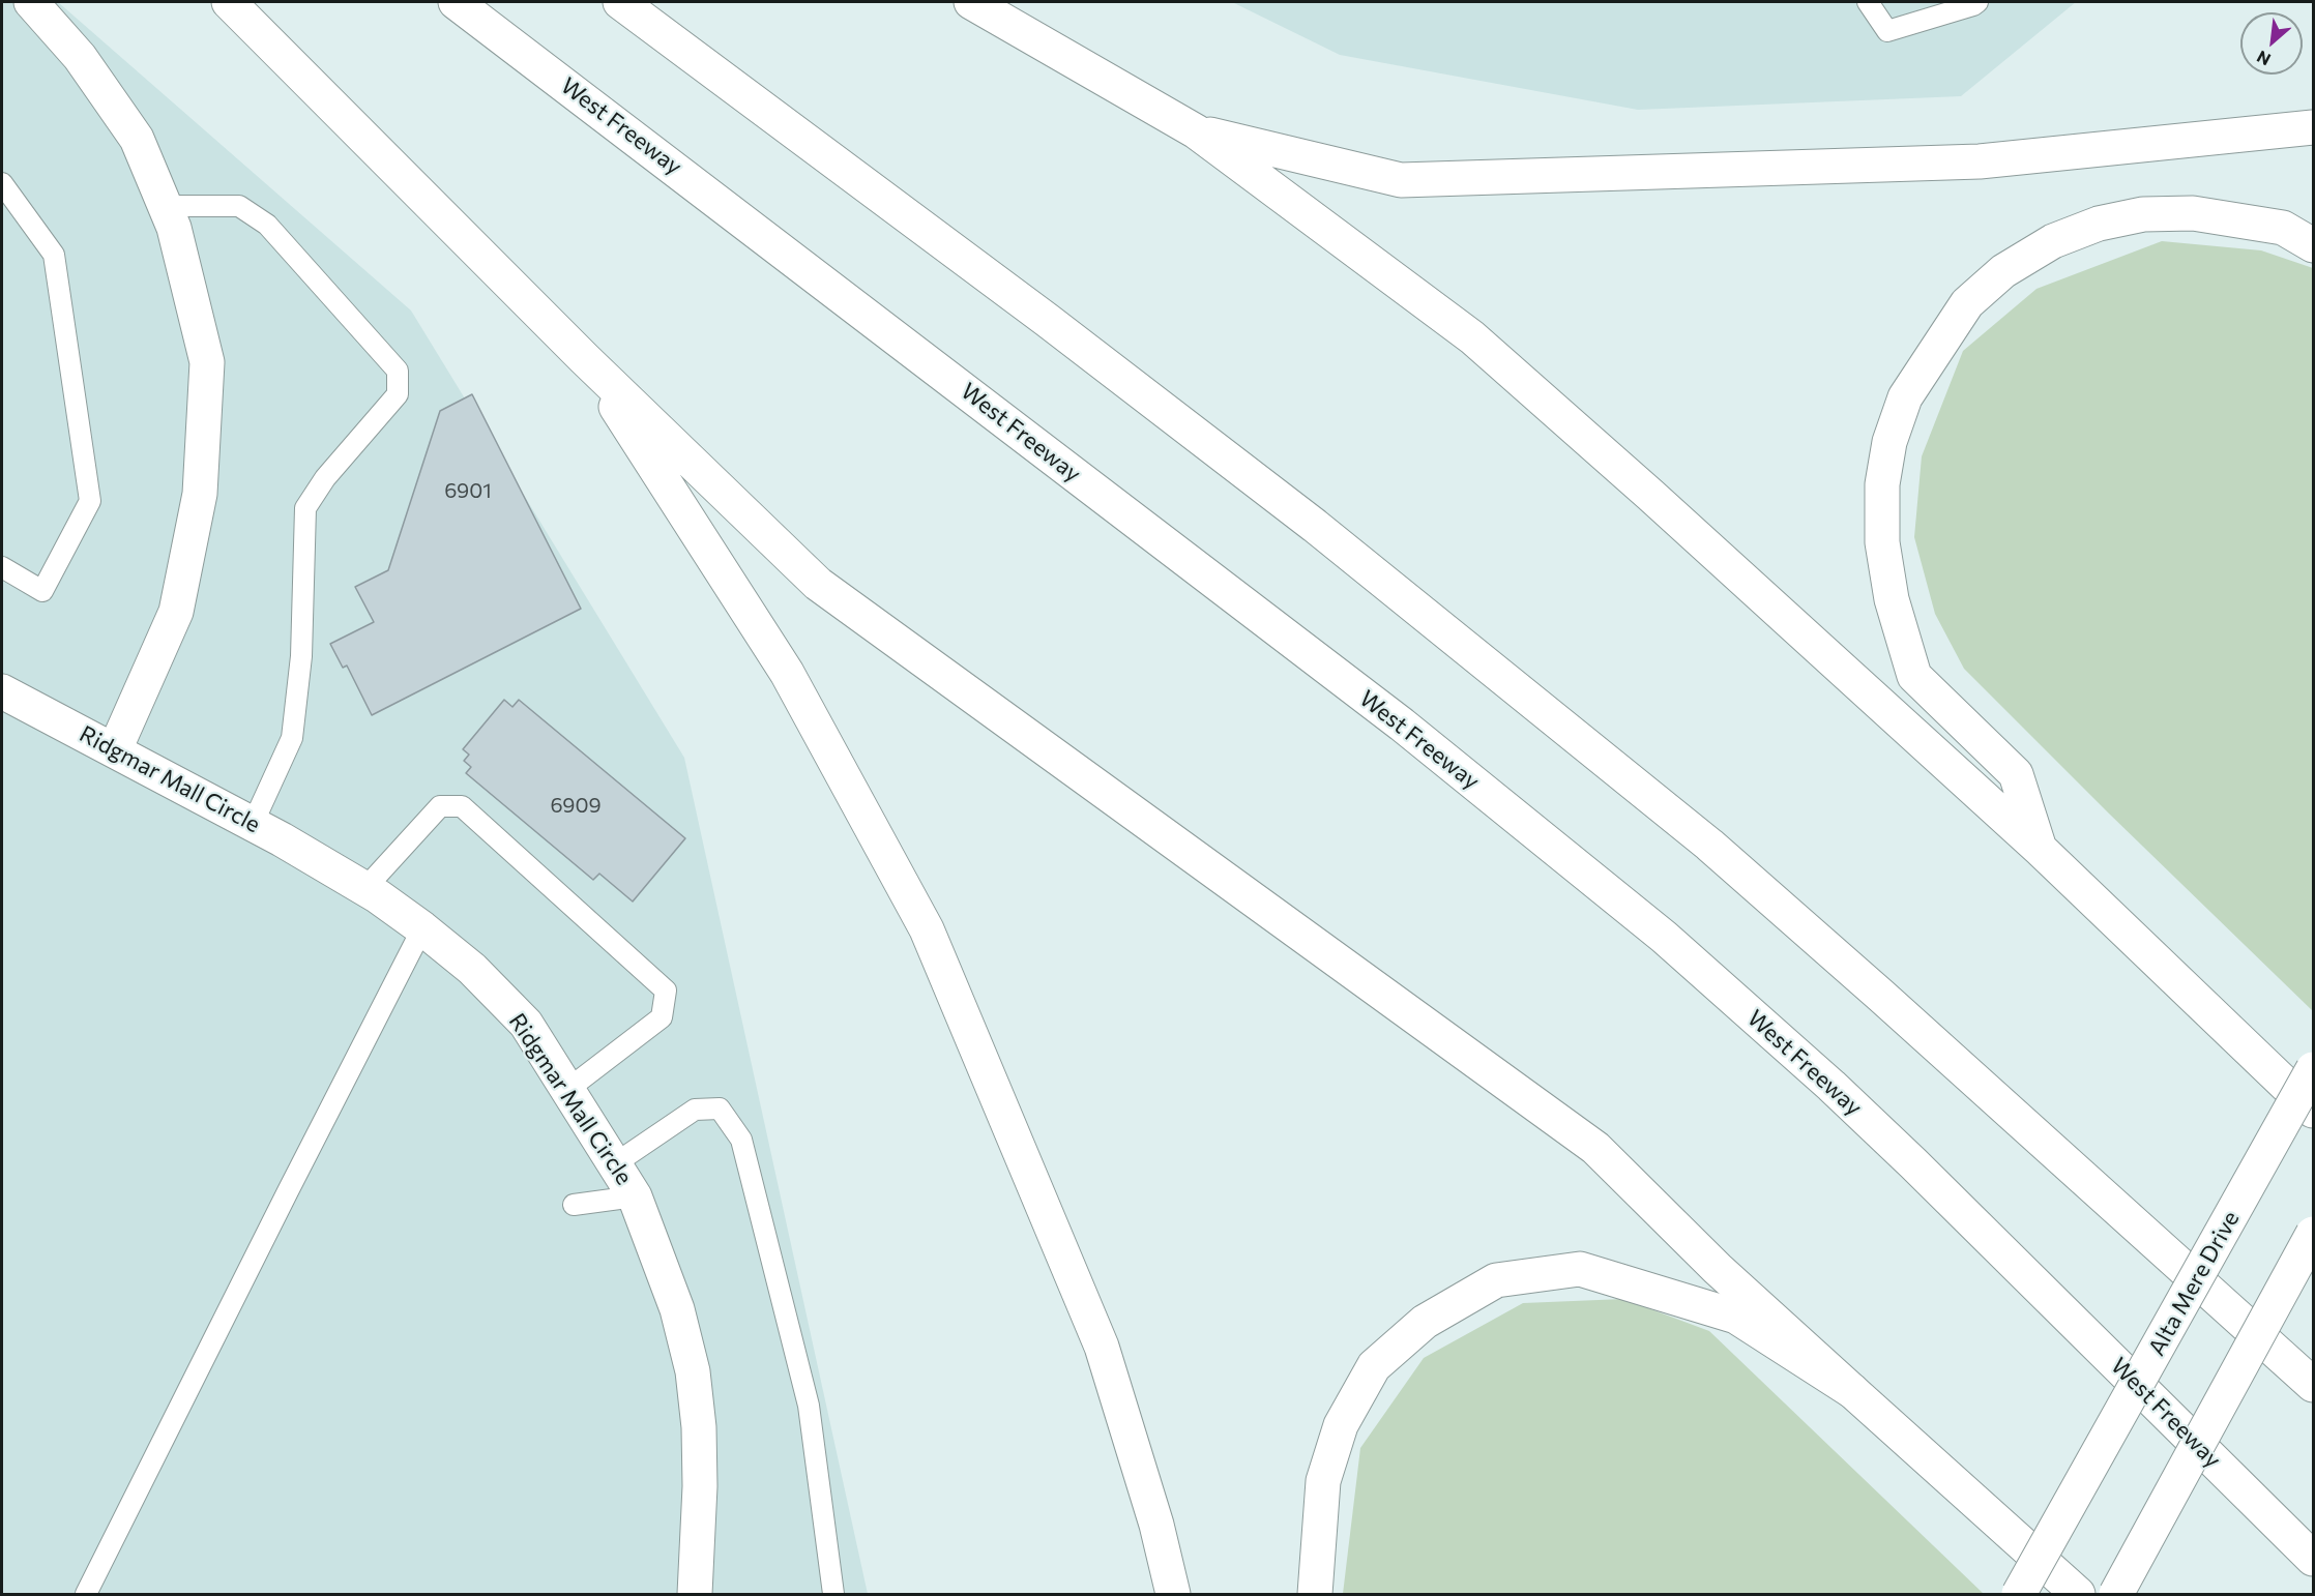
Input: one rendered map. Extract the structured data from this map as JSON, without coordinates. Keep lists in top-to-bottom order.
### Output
{
  "streets": {
    "main road": ["West Freeway", "Ridgmar Mall Circle", "Alta Mere Drive"]
  },
  "house_numbers": ["6901", "6909"],
  "north": "bottom left"
}
